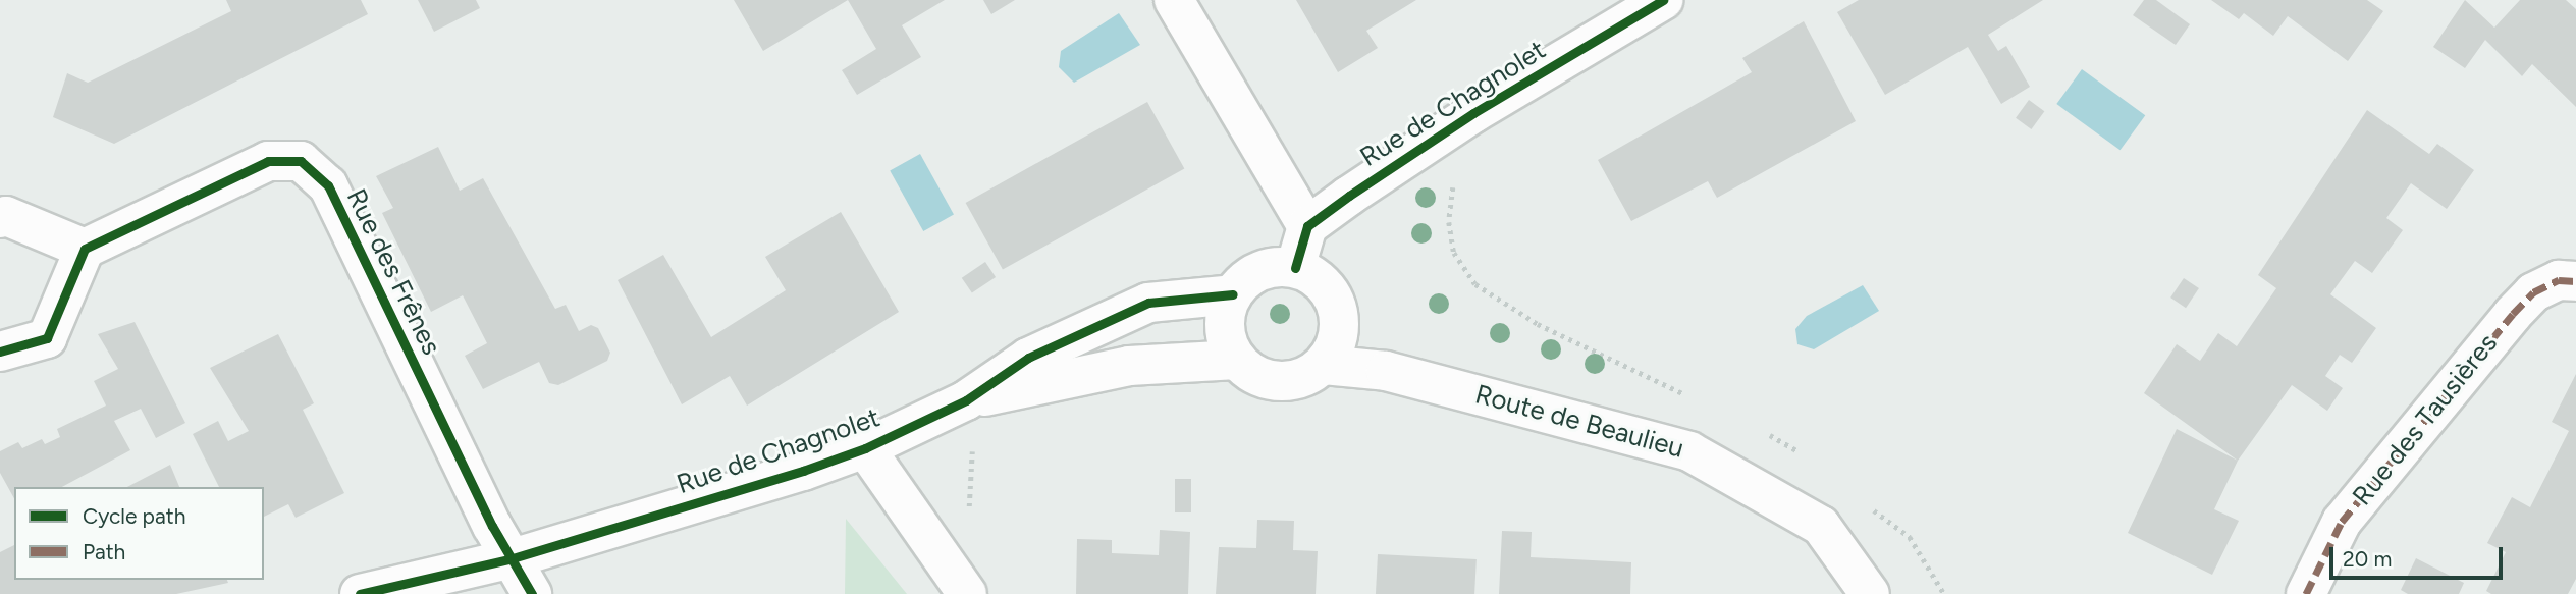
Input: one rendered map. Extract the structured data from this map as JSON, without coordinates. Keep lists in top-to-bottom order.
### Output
{
  "streets": {
    "street": [
      "Rue de Chagnolet",
      "Rue des Frênes",
      "Rue des Tausières",
      "Route de Beaulieu"
    ]
  },
  "crossings": [
    ["Rue de Chagnolet", "Rue des Frênes"],
    ["Rue de Chagnolet", "Route de Beaulieu"]
  ],
  "legend": ["Cycle path", "Path"],
  "scale_bar": "20 m"
}
